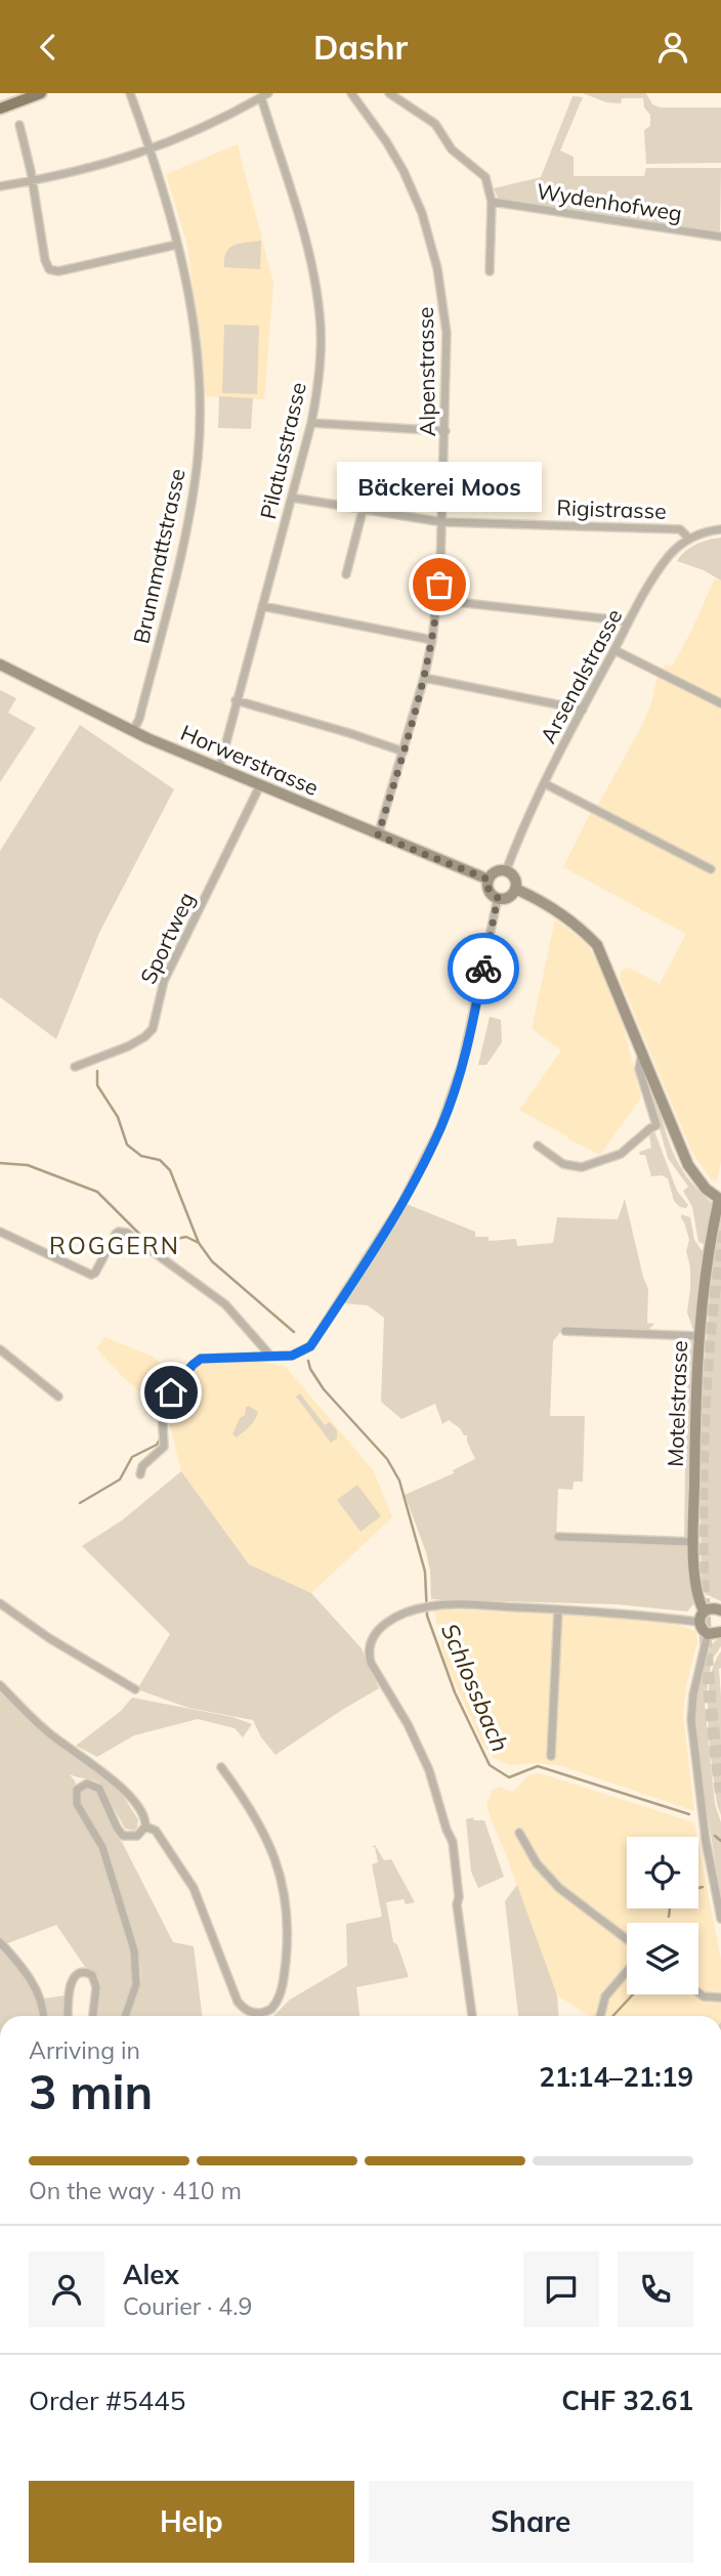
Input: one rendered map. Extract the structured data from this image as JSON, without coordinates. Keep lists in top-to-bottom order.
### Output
{
  "streets": {
    "street": [
      "Wydenhofweg",
      "Alpenstrasse",
      "Pilatusstrasse",
      "Rigistrasse",
      "Brunnmattstrasse",
      "Arsenalstrasse",
      "Horwerstrasse",
      "Sportweg",
      "Motelstrasse"
    ]
  },
  "crossings": [
    ["Alpenstrasse", "Rigistrasse"],
    ["Alpenstrasse", "Horwerstrasse"],
    ["Pilatusstrasse", "Rigistrasse"],
    ["Pilatusstrasse", "Horwerstrasse"],
    ["Rigistrasse", "Arsenalstrasse"],
    ["Brunnmattstrasse", "Horwerstrasse"],
    ["Arsenalstrasse", "Horwerstrasse"],
    ["Horwerstrasse", "Sportweg"]
  ],
  "districts": ["ROGGERN"],
  "water": ["Schlossbach"],
  "places": ["Bäckerei Moos"],
  "page": {
    "header": "Dashr",
    "bubble": "Bäckerei Moos",
    "heading": ["3 min", "Arriving in", "21:14–21:19"],
    "panel": [
      "Alex",
      "Courier · 4.9",
      "Order #5445",
      "CHF 32.61"
    ],
    "bar": "On the way · 410 m",
    "buttons": ["Help", "Share"]
  }
}
